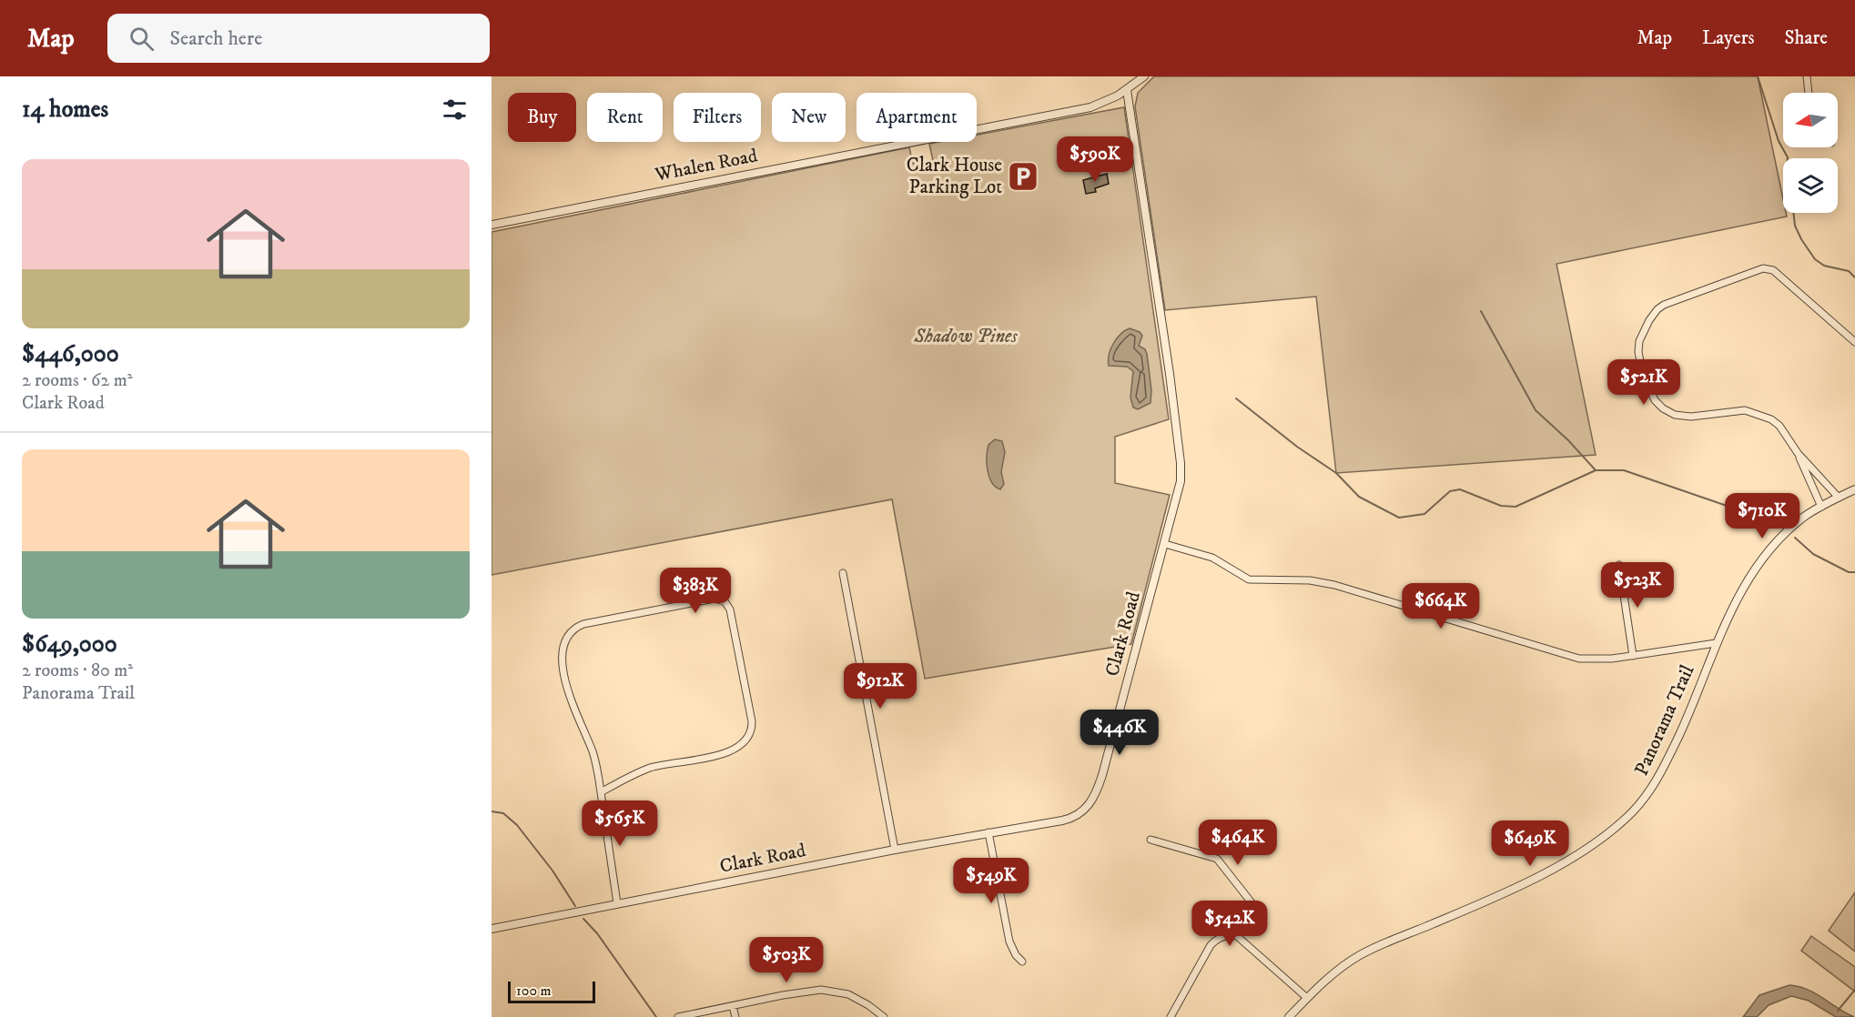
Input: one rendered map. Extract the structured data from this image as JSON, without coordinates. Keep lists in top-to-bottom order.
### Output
{
  "streets": {
    "street": ["Whalen Road", "Clark Road", "Panorama Trail"]
  },
  "crossings": [
    ["Whalen Road", "Clark Road"]
  ],
  "parks": ["Shadow Pines"],
  "places": {
    "parking": ["Clark House Parking Lot"]
  },
  "scale_bar": "100 m",
  "north": "left",
  "page": {
    "header": "Map",
    "search": "Search here",
    "nav": ["Map", "Layers", "Share"],
    "heading": "14 homes",
    "chip": [
      "Buy",
      "Rent",
      "Filters",
      "New",
      "Apartment"
    ],
    "price": [
      "$590K",
      "$521K",
      "$710K",
      "$523K",
      "$383K",
      "$664K",
      "$912K",
      "$446K",
      "$565K",
      "$464K",
      "$649K",
      "$549K",
      "$542K",
      "$503K"
    ],
    "list": [
      {
        "name": "$446,000",
        "note": "2 rooms · 62 m² · Clark Road"
      },
      {
        "name": "$649,000",
        "note": "2 rooms · 80 m² · Panorama Trail"
      }
    ],
    "scale": "100 m"
  }
}
